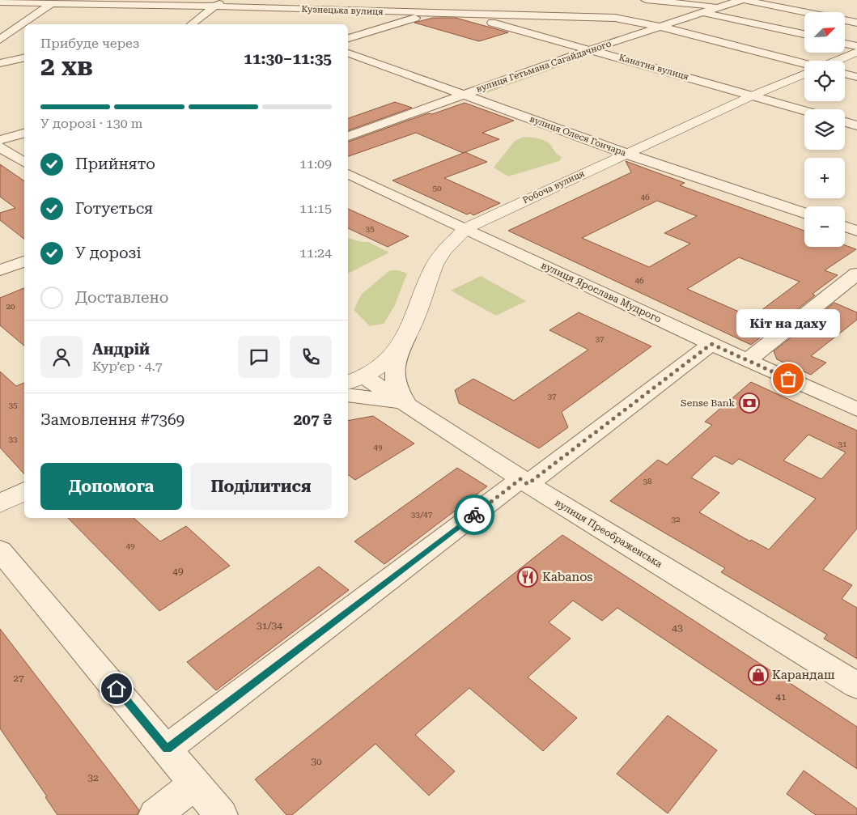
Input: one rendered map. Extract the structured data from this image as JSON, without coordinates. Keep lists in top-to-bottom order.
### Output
{
  "streets": {
    "street": [
      "Кузнецька вулиця",
      "вулиця Гетьмана Сагайдачного",
      "Канатна вулиця",
      "вулиця Олеся Гончара",
      "Робоча вулиця",
      "вулиця Ярослава Мудрого",
      "вулиця Преображенська"
    ]
  },
  "crossings": [
    ["Кузнецька вулиця", "вулиця Гетьмана Сагайдачного"],
    ["Кузнецька вулиця", "Канатна вулиця"],
    ["вулиця Гетьмана Сагайдачного", "Канатна вулиця"],
    ["вулиця Гетьмана Сагайдачного", "вулиця Олеся Гончара"],
    ["Канатна вулиця", "Робоча вулиця"],
    ["вулиця Олеся Гончара", "Робоча вулиця"],
    ["Робоча вулиця", "вулиця Ярослава Мудрого"],
    ["Робоча вулиця", "вулиця Преображенська"]
  ],
  "places": {
    "other": ["Кіт на даху"],
    "bank": ["Sense Bank"],
    "restaurant": ["Kabanos"],
    "shop": ["Карандаш"]
  },
  "house_numbers": [
    "50",
    "46",
    "35",
    "46",
    "20",
    "37",
    "37",
    "35",
    "33",
    "31",
    "49",
    "38",
    "33/47",
    "32",
    "49",
    "49",
    "31/34",
    "43",
    "27",
    "41",
    "30",
    "32"
  ],
  "north": "top right",
  "page": {
    "map_buttons": ["+", "−"],
    "heading": ["2 хв", "Прибуде через", "11:30–11:35"],
    "panel": [
      "Андрій",
      "Кур’єр · 4.7",
      "Замовлення #7369",
      "207 ₴"
    ],
    "bar": "У дорозі · 130 m",
    "list": [
      ["Прийнято", "11:09"],
      ["Готується", "11:15"],
      ["У дорозі", "11:24"],
      "Доставлено"
    ],
    "bubble": "Кіт на даху",
    "buttons": ["Допомога", "Поділитися"]
  }
}
